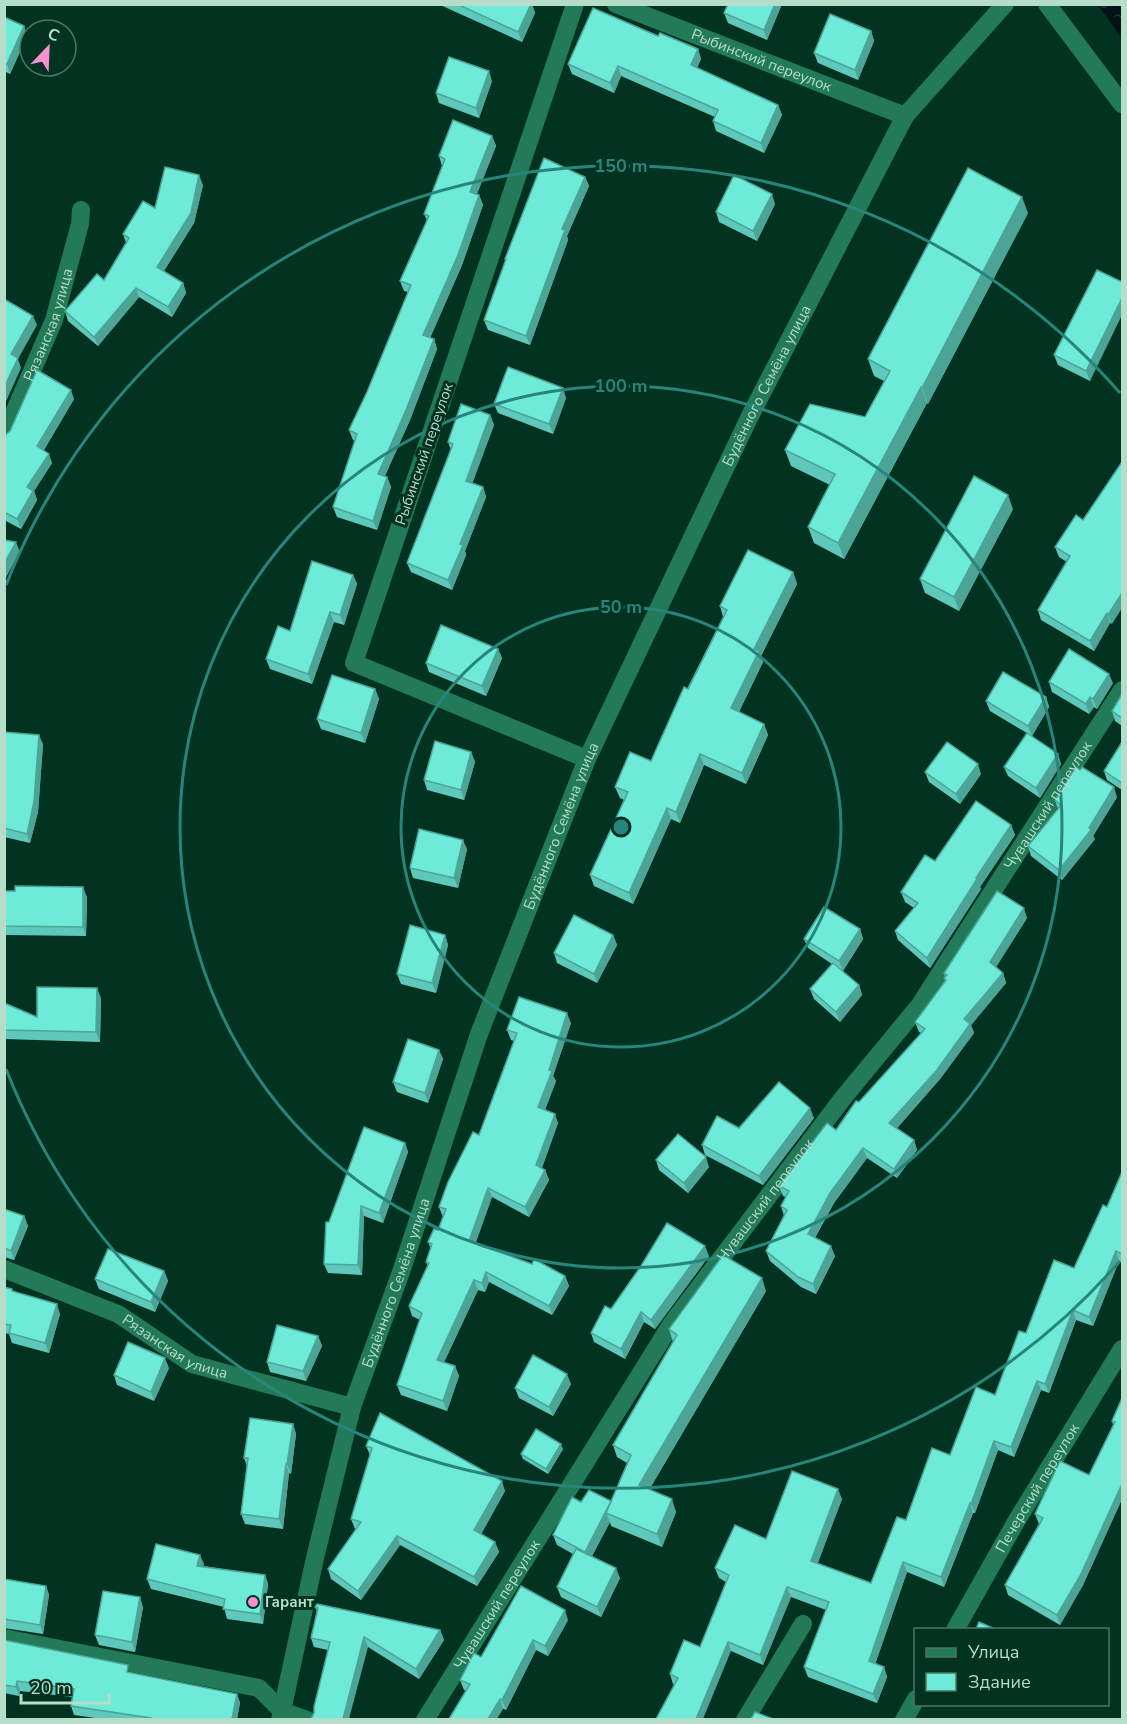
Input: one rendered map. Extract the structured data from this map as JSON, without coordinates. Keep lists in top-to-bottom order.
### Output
{
  "streets": {
    "street": [
      "Рыбинский переулок",
      "Рязанская улица",
      "Будённого Семёна улица",
      "Чувашский переулок",
      "Печерский переулок"
    ]
  },
  "crossings": [
    ["Рыбинский переулок", "Будённого Семёна улица"],
    ["Рязанская улица", "Будённого Семёна улица"]
  ],
  "places": ["Гарант"],
  "legend": ["Улица", "Здание"],
  "scale_bar": "20 m",
  "north": "top right",
  "rings": ["150 m", "100 m", "50 m"]
}
